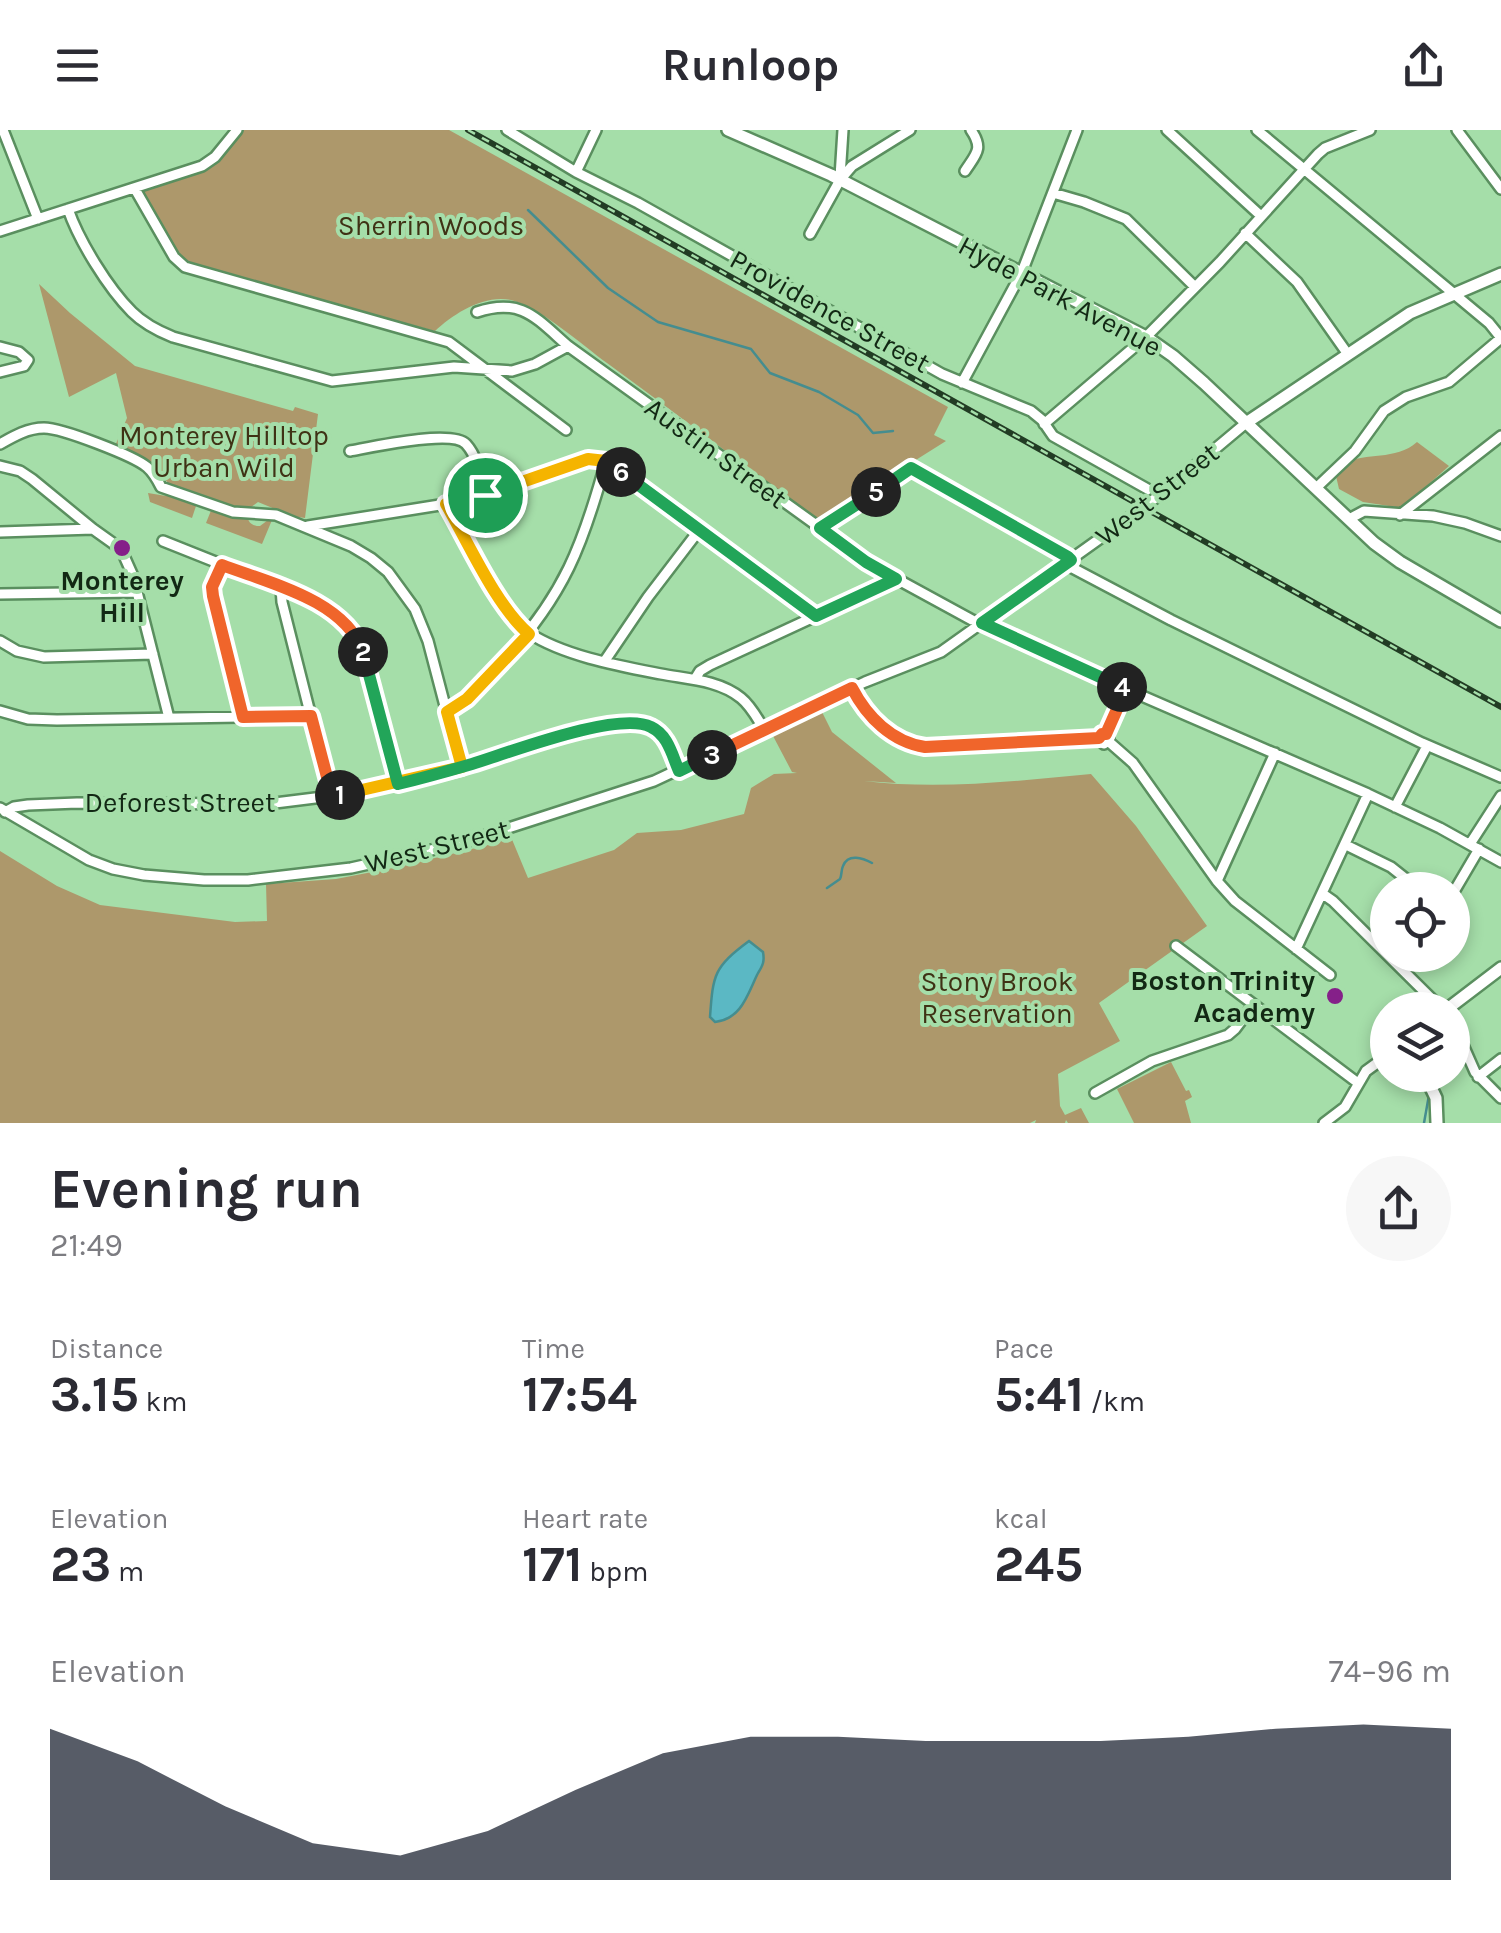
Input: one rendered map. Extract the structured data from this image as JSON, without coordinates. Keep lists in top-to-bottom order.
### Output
{
  "streets": {
    "main road": ["Hyde Park Avenue", "West Street"],
    "street": ["Providence Street", "Austin Street", "Deforest Street"]
  },
  "crossings": [
    ["Hyde Park Avenue", "West Street"],
    ["Austin Street", "West Street"],
    ["West Street", "Deforest Street"]
  ],
  "parks": ["Sherrin Woods", "Monterey Hilltop Urban Wild", "Stony Brook Reservation"],
  "places": ["Monterey Hill", "Boston Trinity Academy"],
  "page": {
    "header": "Runloop",
    "pins": [
      "6",
      "5",
      "2",
      "4",
      "3",
      "1"
    ],
    "heading": ["Evening run", "21:49"],
    "stats": [
      ["Distance", "3.15 km"],
      ["Time", "17:54"],
      ["Pace", "5:41 /km"],
      ["Elevation", "23 m"],
      ["Heart rate", "171 bpm"],
      ["kcal", "245"]
    ],
    "chart": ["Elevation", "74–96 m"]
  }
}
